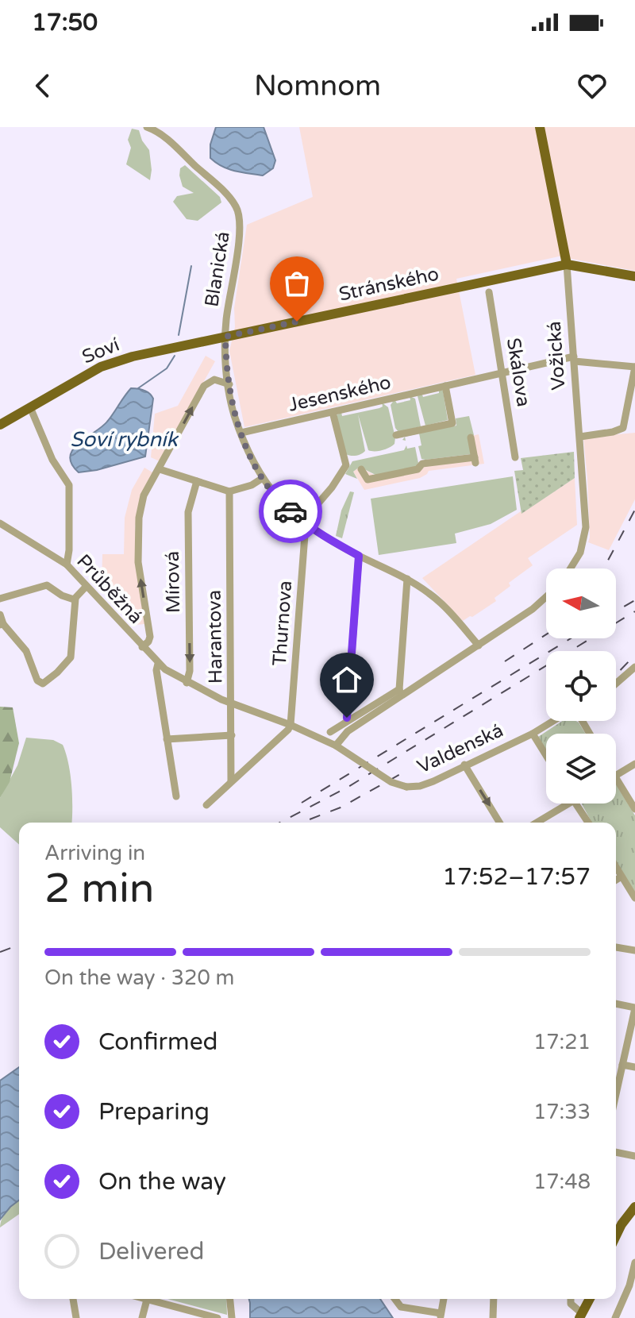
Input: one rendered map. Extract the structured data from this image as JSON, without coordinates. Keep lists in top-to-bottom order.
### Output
{
  "streets": {
    "main road": ["Stránského", "Soví", "Vožická"],
    "street": [
      "Blanická",
      "Skálova",
      "Jesenského",
      "Mírová",
      "Průběžná",
      "Thurnova",
      "Harantova",
      "Valdenská"
    ]
  },
  "crossings": [
    ["Blanická", "Stránského"],
    ["Blanická", "Soví"],
    ["Blanická", "Jesenského"],
    ["Blanická", "Thurnova"],
    ["Stránského", "Soví"],
    ["Stránského", "Vožická"],
    ["Vožická", "Jesenského"],
    ["Skálova", "Jesenského"],
    ["Mírová", "Průběžná"],
    ["Průběžná", "Harantova"],
    ["Průběžná", "Valdenská"],
    ["Thurnova", "Valdenská"],
    ["Harantova", "Valdenská"]
  ],
  "water": ["Soví rybník"],
  "north": "left",
  "page": {
    "status": "17:50",
    "header": "Nomnom",
    "heading": ["2 min", "Arriving in", "17:52–17:57"],
    "bar": "On the way · 320 m",
    "list": [
      ["Confirmed", "17:21"],
      ["Preparing", "17:33"],
      ["On the way", "17:48"],
      "Delivered"
    ]
  }
}
